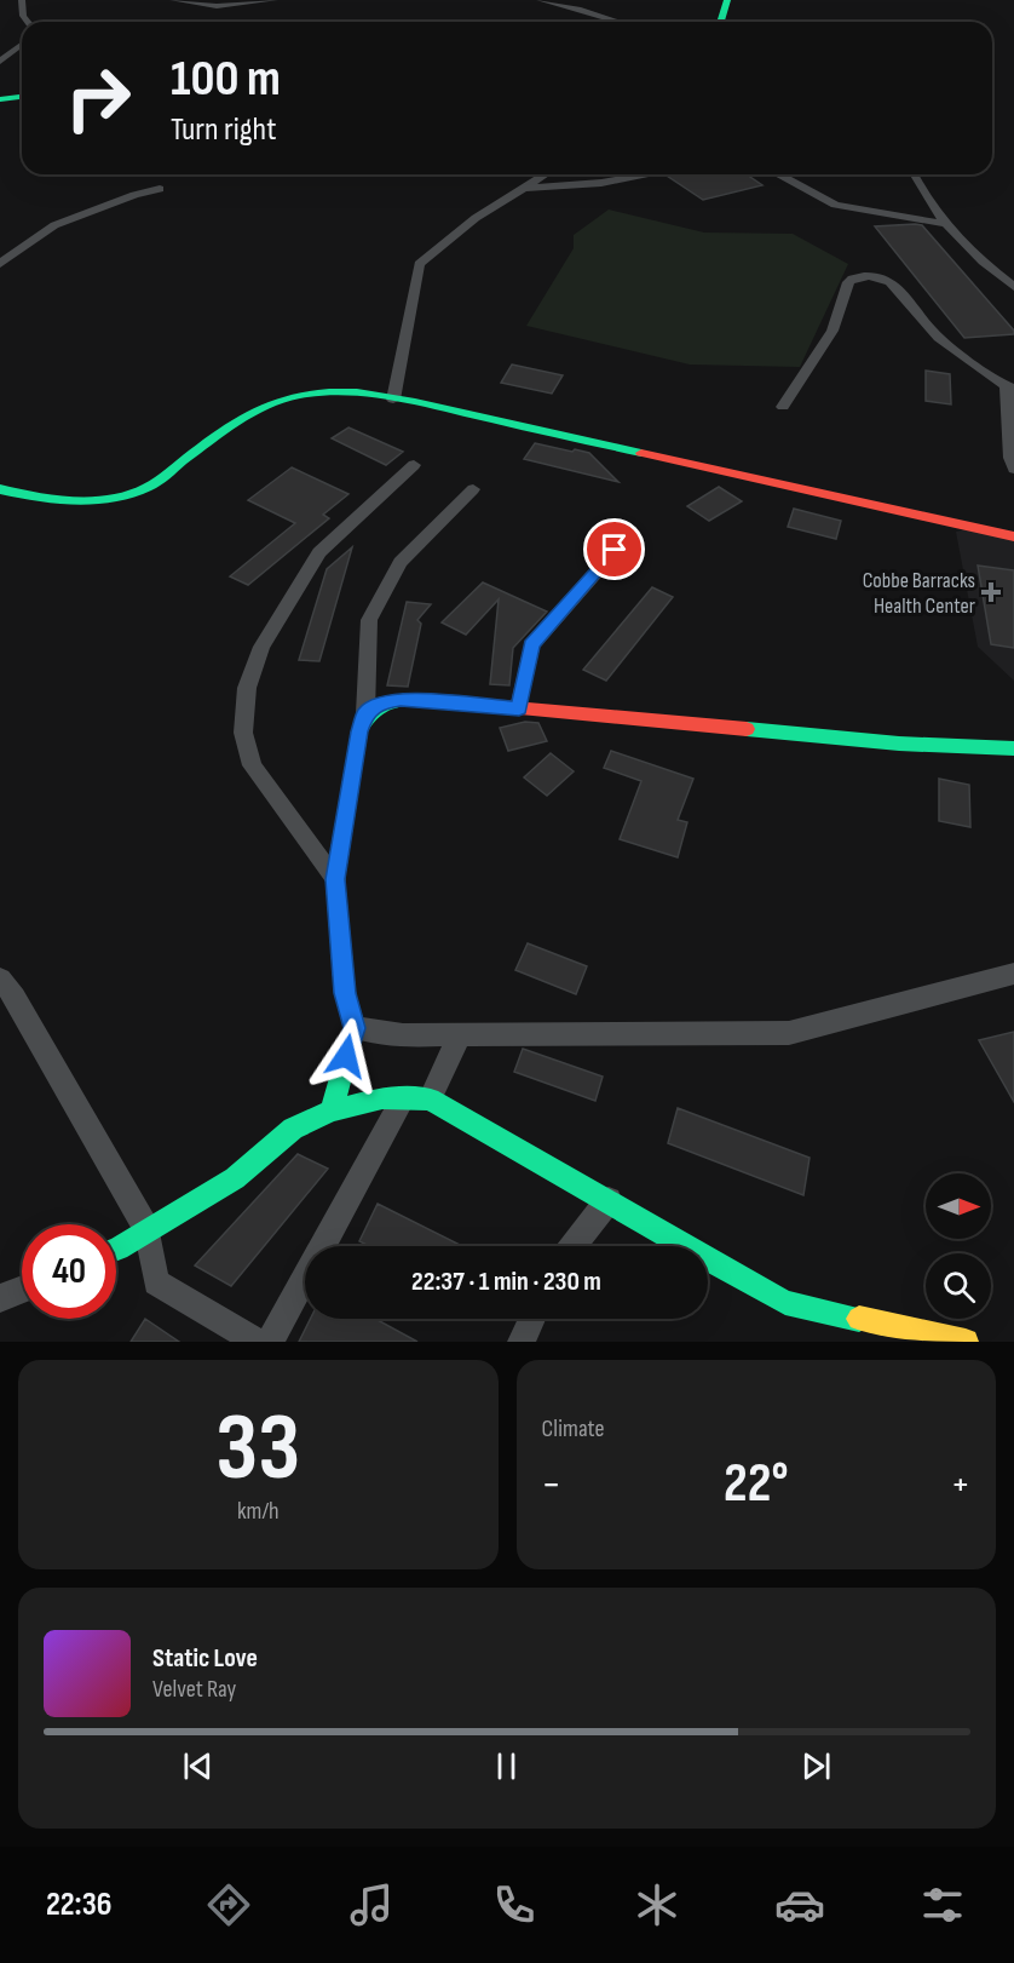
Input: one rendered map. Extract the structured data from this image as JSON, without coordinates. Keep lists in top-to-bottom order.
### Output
{
  "places": {
    "health": ["Cobbe Barracks Health Center"]
  },
  "north": "right",
  "page": {
    "turn": ["100 m", "Turn right"],
    "limit": "40",
    "trip": "22:37 · 1 min · 230 m",
    "tile": [
      ["33", "km/h"],
      "Climate"
    ],
    "heat": ["−", "22°", "+"],
    "song": ["Static Love", "Velvet Ray"],
    "tabs": "22:36"
  }
}
